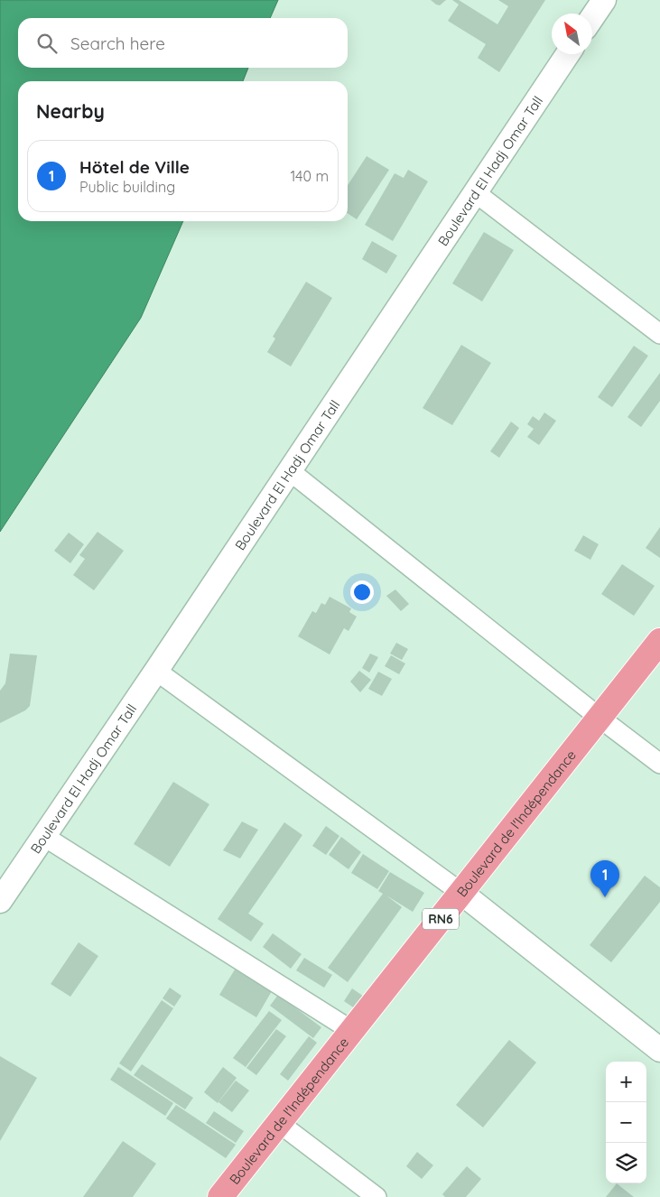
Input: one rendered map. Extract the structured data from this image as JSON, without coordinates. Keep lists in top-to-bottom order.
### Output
{
  "streets": {
    "highway": ["Boulevard de l'Indépendance", "RN6"],
    "street": ["Boulevard El Hadj Omar Tall"]
  },
  "north": "top left",
  "page": {
    "search": "Search here",
    "heading": "Nearby",
    "list": [
      {
        "mark": "1",
        "name": "Hötel de Ville",
        "note": "Public building",
        "value": "140 m"
      }
    ],
    "pins": "1",
    "map_buttons": ["+", "−"]
  }
}
